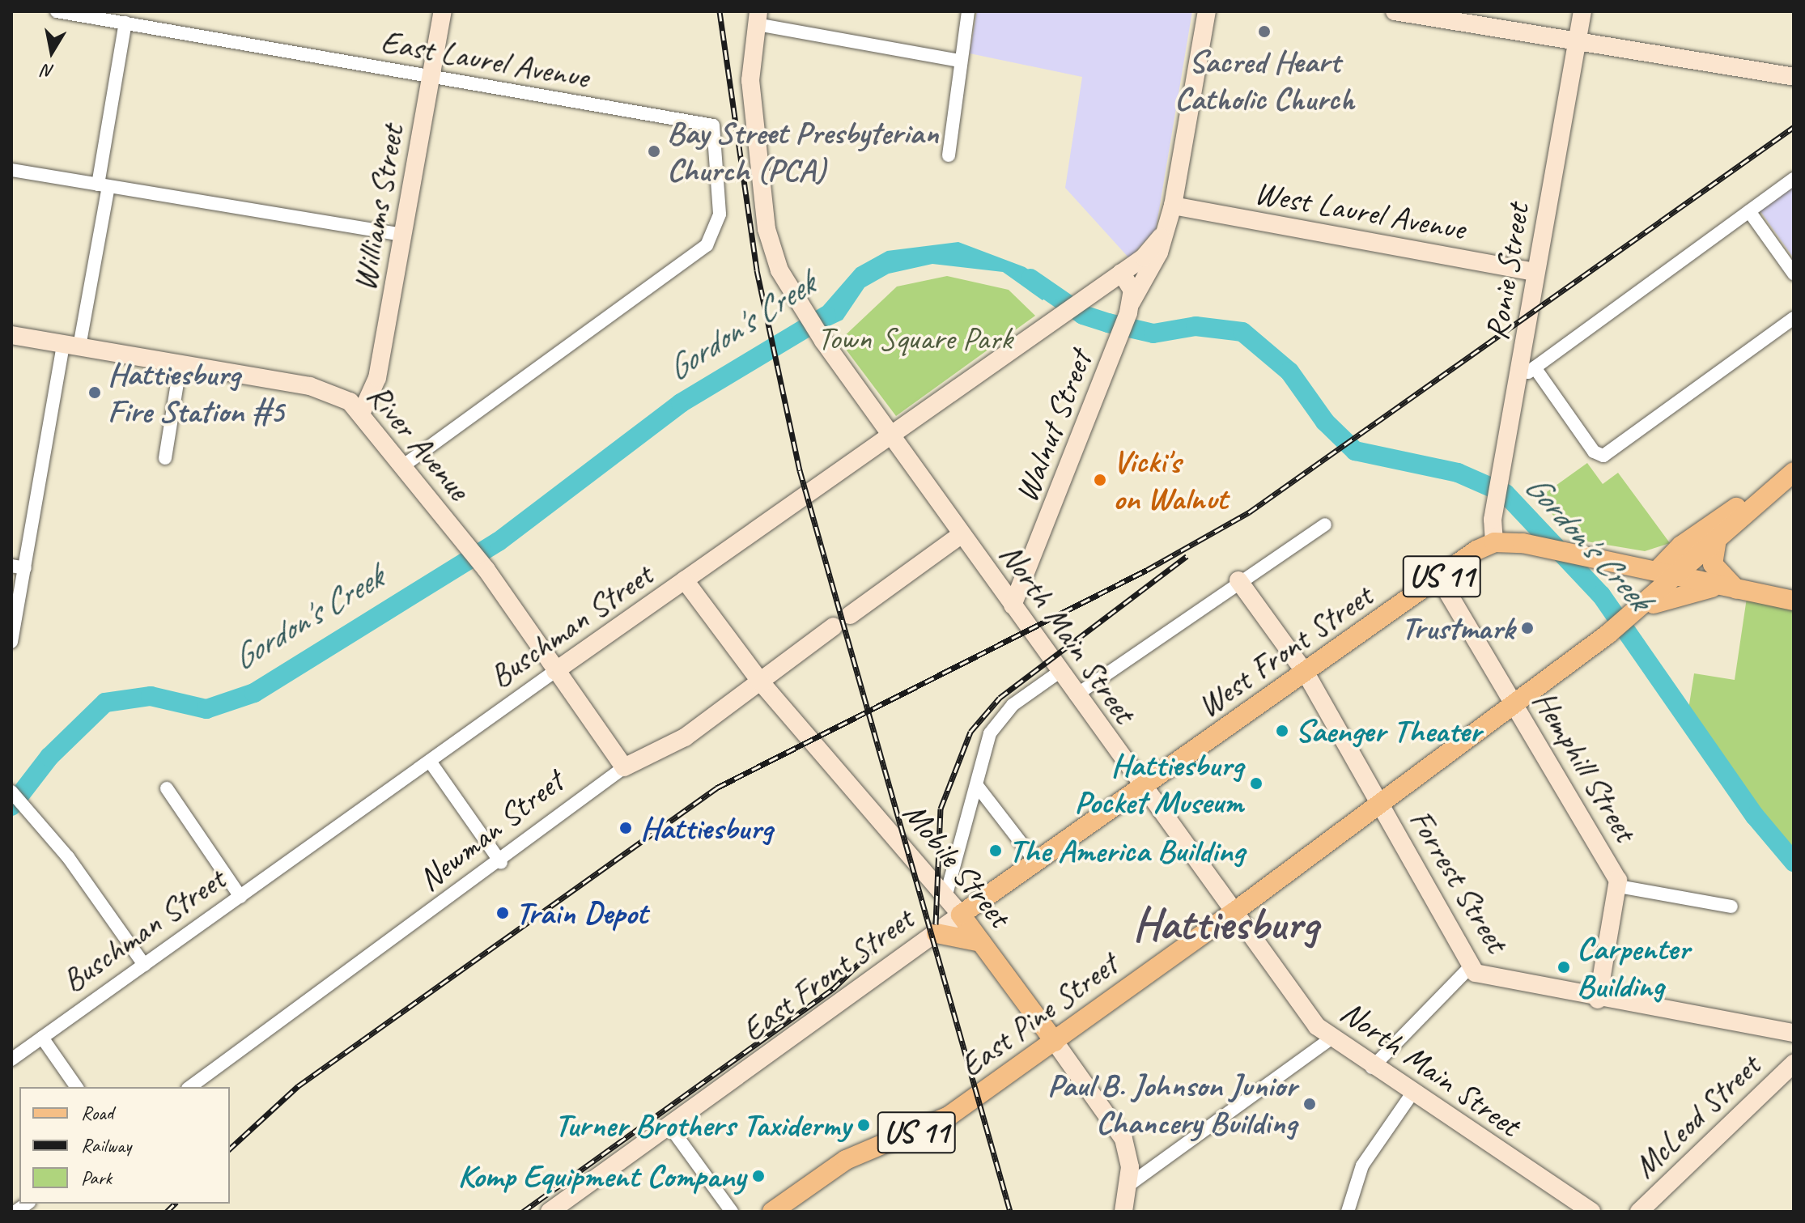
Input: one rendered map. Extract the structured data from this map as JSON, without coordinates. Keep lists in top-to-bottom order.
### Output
{
  "streets": {
    "main road": [
      "US 11",
      "West Front Street",
      "Mobile Street",
      "East Front Street",
      "East Pine Street"
    ],
    "street": [
      "East Laurel Avenue",
      "Williams Street",
      "West Laurel Avenue",
      "Ronie Street",
      "Walnut Street",
      "River Avenue",
      "Buschman Street",
      "North Main Street",
      "Hemphill Street",
      "Newman Street",
      "Forrest Street",
      "McLeod Street"
    ]
  },
  "crossings": [
    ["East Laurel Avenue", "Williams Street"],
    ["East Laurel Avenue", "River Avenue"],
    ["Williams Street", "River Avenue"],
    ["West Laurel Avenue", "Ronie Street"],
    ["West Laurel Avenue", "Walnut Street"],
    ["Ronie Street", "US 11"],
    ["Ronie Street", "West Front Street"],
    ["Walnut Street", "Buschman Street"],
    ["Walnut Street", "North Main Street"],
    ["River Avenue", "Buschman Street"],
    ["River Avenue", "Newman Street"],
    ["US 11", "North Main Street"],
    ["US 11", "West Front Street"],
    ["US 11", "Hemphill Street"],
    ["US 11", "Forrest Street"],
    ["US 11", "East Pine Street"],
    ["Buschman Street", "North Main Street"],
    ["Buschman Street", "Mobile Street"],
    ["North Main Street", "West Front Street"],
    ["North Main Street", "East Front Street"],
    ["North Main Street", "East Pine Street"],
    ["West Front Street", "Hemphill Street"],
    ["West Front Street", "Forrest Street"],
    ["West Front Street", "East Front Street"],
    ["Newman Street", "Mobile Street"],
    ["Mobile Street", "East Front Street"],
    ["Mobile Street", "East Pine Street"]
  ],
  "districts": ["Hattiesburg"],
  "water": ["Gordon's Creek"],
  "parks": ["Town Square Park"],
  "places": [
    "Sacred Heart Catholic Church",
    "Bay Street Presbyterian Church (PCA)",
    "Hattiesburg Fire Station #5",
    "Vicki's on Walnut",
    "Trustmark",
    "Saenger Theater",
    "Hattiesburg Pocket Museum",
    "Hattiesburg",
    "The America Building",
    "Train Depot",
    "Carpenter Building",
    "Paul B. Johnson Junior Chancery Building",
    "Turner Brothers Taxidermy",
    "Komp Equipment Company"
  ],
  "legend": ["Road", "Railway", "Park"],
  "north": "bottom"
}
